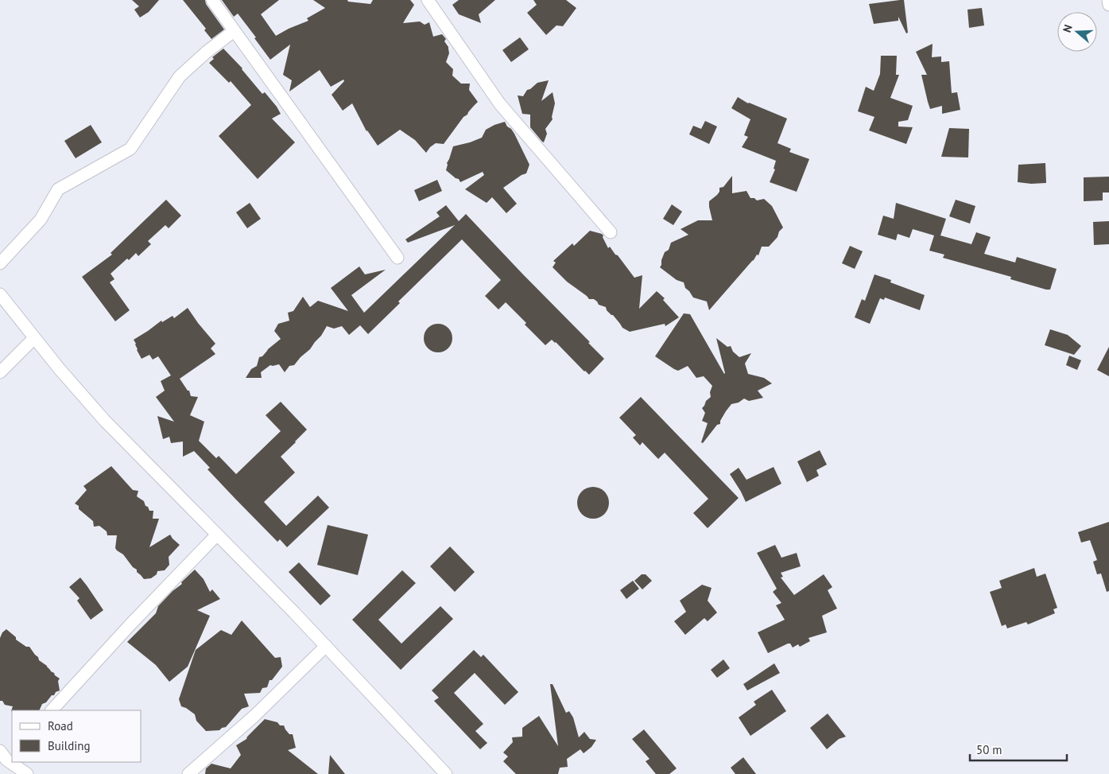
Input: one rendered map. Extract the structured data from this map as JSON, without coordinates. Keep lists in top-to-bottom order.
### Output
{
  "legend": ["Road", "Building"],
  "scale_bar": "50 m",
  "north": "left"
}
